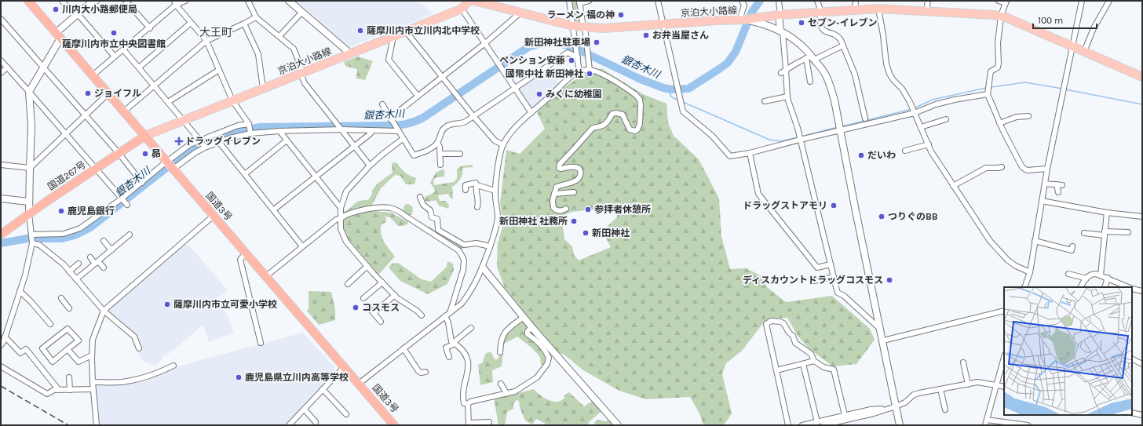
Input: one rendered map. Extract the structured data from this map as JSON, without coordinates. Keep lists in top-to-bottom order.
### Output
{
  "streets": {
    "highway": ["国道267号", "国道3号"],
    "main road": ["京泊大小路線"]
  },
  "crossings": [
    ["京泊大小路線", "国道267号"],
    ["京泊大小路線", "国道3号"],
    ["国道267号", "国道3号"]
  ],
  "districts": ["大王町"],
  "water": ["銀杏木川"],
  "places": {
    "other": [
      "川内大小路郵便局",
      "ラーメン 福の神",
      "セブン-イレブン",
      "薩摩川内市立川内北中学校",
      "薩摩川内市立中央図書館",
      "お弁当屋さん",
      "新田神社駐車場",
      "ペンション安藤",
      "國幣中社 新田神社",
      "ジョイフル",
      "みくに幼稚園",
      "昴",
      "だいわ",
      "ドラッグストアモリ",
      "参拝者休憩所",
      "鹿児島銀行",
      "つりぐのBB",
      "新田神社 社務所",
      "新田神社",
      "ディスカウントドラッグコスモス",
      "薩摩川内市立可愛小学校",
      "コスモス",
      "鹿児島県立川内高等学校"
    ],
    "health": ["ドラッグイレブン"]
  },
  "scale_bar": "100 m"
}
